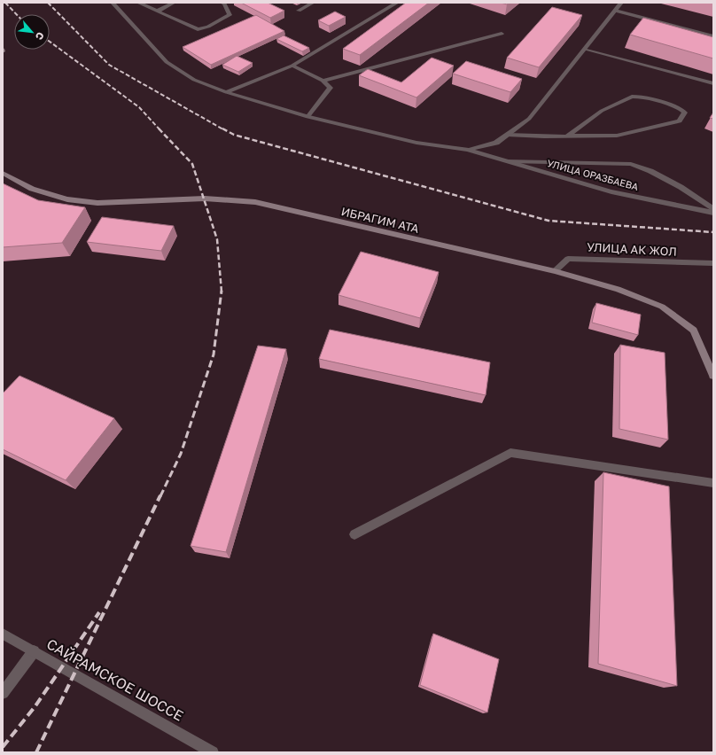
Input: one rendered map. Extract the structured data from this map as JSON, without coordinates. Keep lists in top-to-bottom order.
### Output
{
  "streets": {
    "street": [
      "УЛИЦА ОРАЗБАЕВА",
      "ИБРАГИМ АТА",
      "УЛИЦА АК ЖОЛ",
      "САЙРАМСКОЕ ШОССЕ"
    ]
  },
  "crossings": [
    ["ИБРАГИМ АТА", "УЛИЦА АК ЖОЛ"]
  ],
  "north": "bottom right"
}
